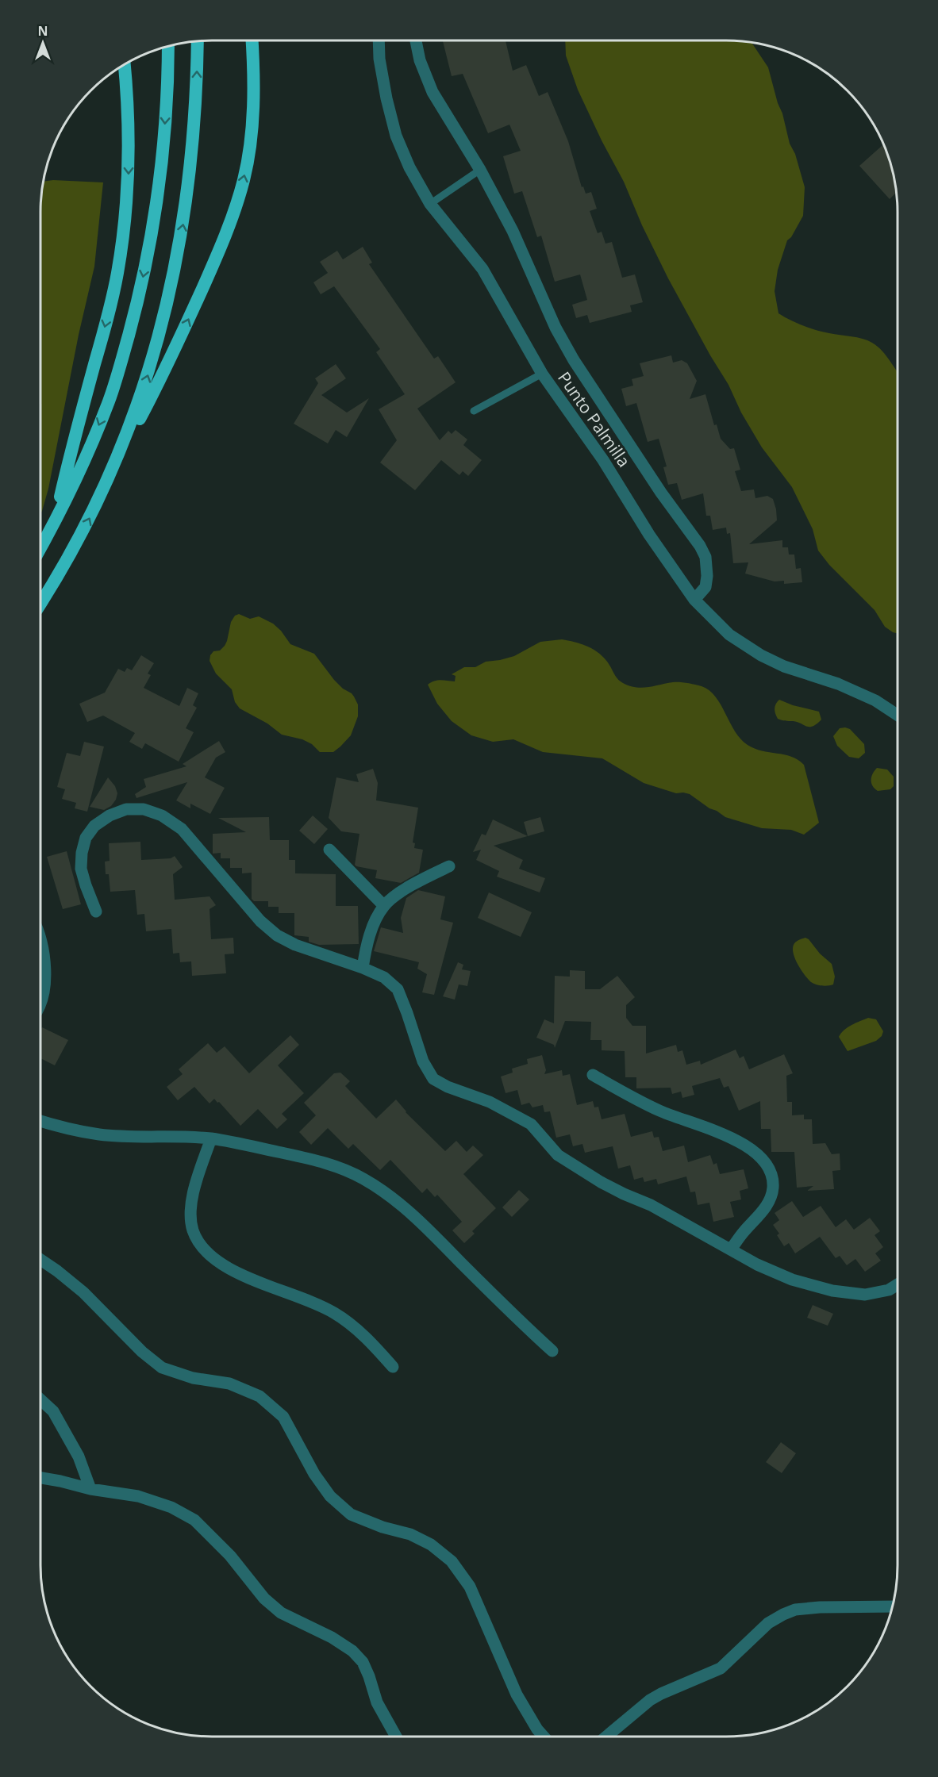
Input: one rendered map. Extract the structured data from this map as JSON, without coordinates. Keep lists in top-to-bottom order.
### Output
{
  "streets": {
    "street": ["Punto Palmilla"]
  },
  "north": "top"
}
